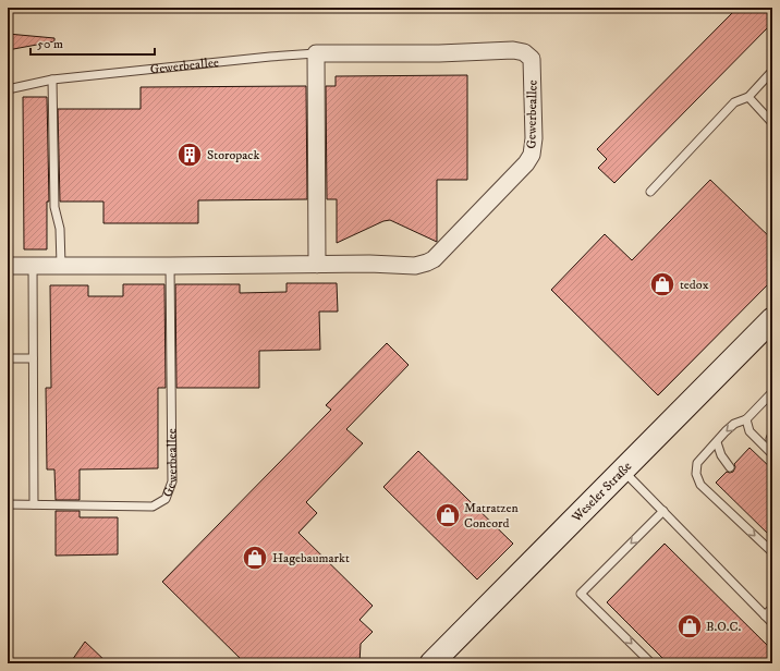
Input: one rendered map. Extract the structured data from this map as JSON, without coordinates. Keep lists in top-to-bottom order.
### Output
{
  "streets": {
    "main road": ["Weseler Straße"],
    "street": ["Gewerbeallee"]
  },
  "places": {
    "building": ["Storopack"],
    "shop": [
      "tedox",
      "Matratzen Concord",
      "Hagebaumarkt",
      "B.O.C."
    ]
  },
  "scale_bar": "50 m"
}
